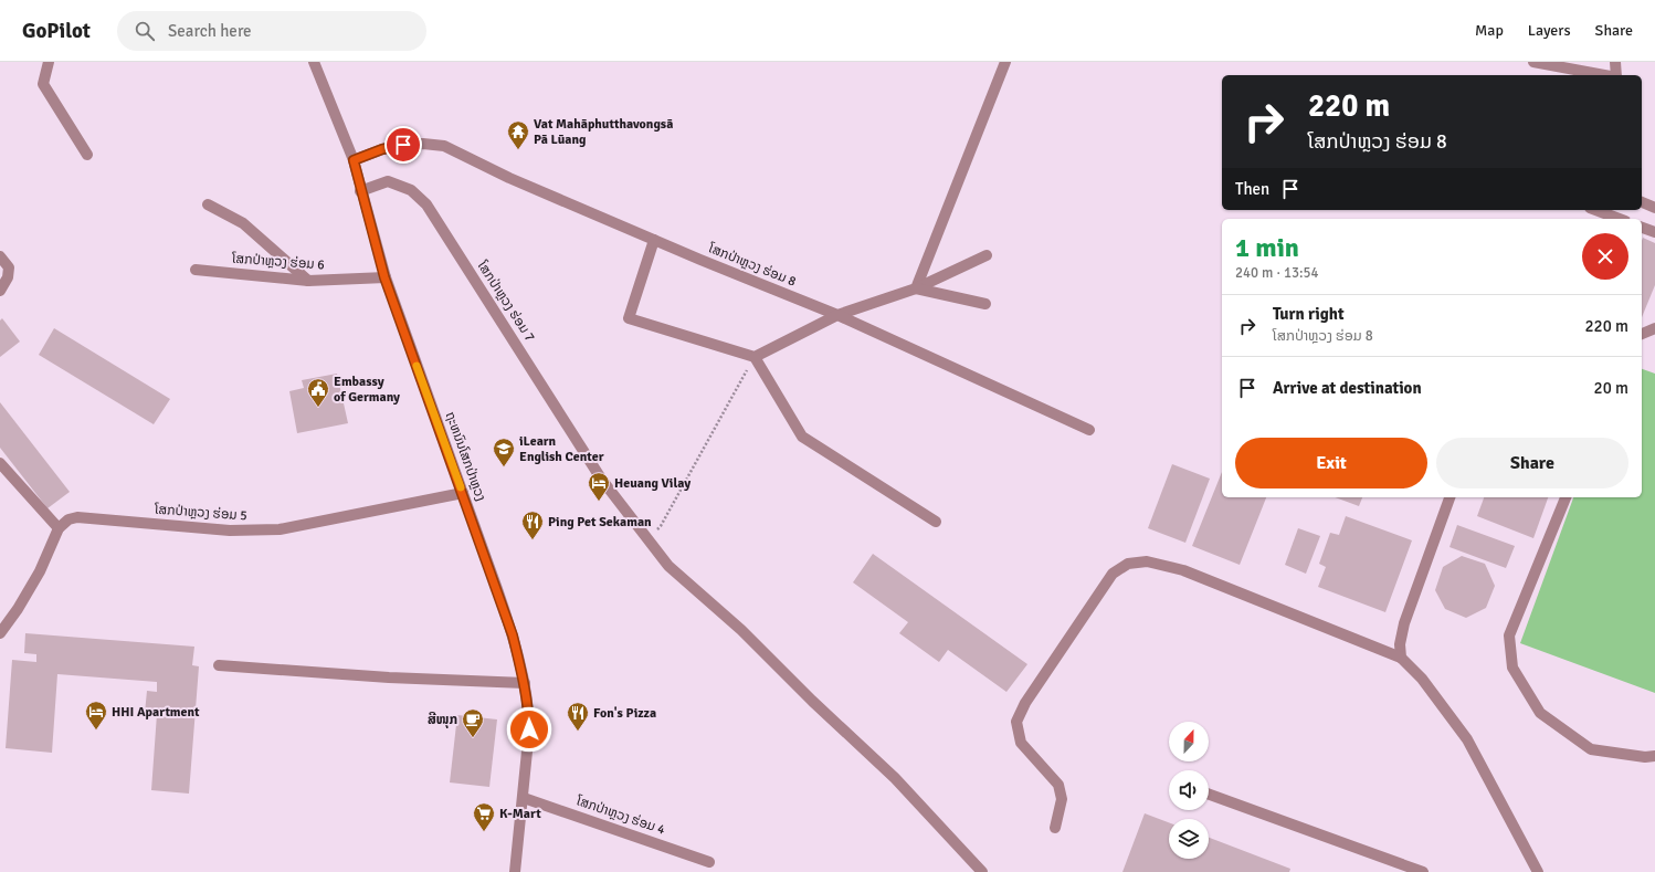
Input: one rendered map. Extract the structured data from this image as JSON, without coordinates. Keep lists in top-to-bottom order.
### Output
{
  "streets": {
    "street": [
      "ໂສກປ່າຫຼວງ ຮ່ອມ 6",
      "ໂສກປ່າຫຼວງ ຮ່ອມ 8",
      "ໂສກປ່າຫຼວງ ຮ່ອມ 7",
      "ຖະຫນົນໂສກປ່າຫຼວງ",
      "ໂສກປ່າຫຼວງ ຮ່ອມ 5",
      "ໂສກປ່າຫຼວງ ຮ່ອມ 4"
    ]
  },
  "crossings": [
    ["ໂສກປ່າຫຼວງ ຮ່ອມ 6", "ຖະຫນົນໂສກປ່າຫຼວງ"],
    ["ໂສກປ່າຫຼວງ ຮ່ອມ 8", "ຖະຫນົນໂສກປ່າຫຼວງ"],
    ["ໂສກປ່າຫຼວງ ຮ່ອມ 7", "ຖະຫນົນໂສກປ່າຫຼວງ"],
    ["ຖະຫນົນໂສກປ່າຫຼວງ", "ໂສກປ່າຫຼວງ ຮ່ອມ 5"],
    ["ຖະຫນົນໂສກປ່າຫຼວງ", "ໂສກປ່າຫຼວງ ຮ່ອມ 4"]
  ],
  "places": {
    "temple": ["Vat Mahāphutthavongsā Pā Lūang"],
    "public building": ["Embassy of Germany"],
    "school or university": ["iLearn English Center"],
    "hotel": ["Heuang Vilay", "HHI Apartment"],
    "restaurant": ["Ping Pet Sekaman", "Fon's Pizza"],
    "cafe": ["ສີໜຸກ"],
    "supermarket": ["K-Mart"]
  },
  "north": "top",
  "page": {
    "header": "GoPilot",
    "search": "Search here",
    "nav": ["Map", "Layers", "Share"],
    "turn": ["220 m", "ໂສກປ່າຫຼວງ ຮ່ອມ 8"],
    "then": "Then",
    "heading": ["1 min", "240 m · 13:54"],
    "list": [
      {
        "name": "Turn right",
        "note": "ໂສກປ່າຫຼວງ ຮ່ອມ 8",
        "value": "220 m"
      },
      {
        "name": "Arrive at destination",
        "value": "20 m"
      }
    ],
    "buttons": ["Exit", "Share"]
  }
}
